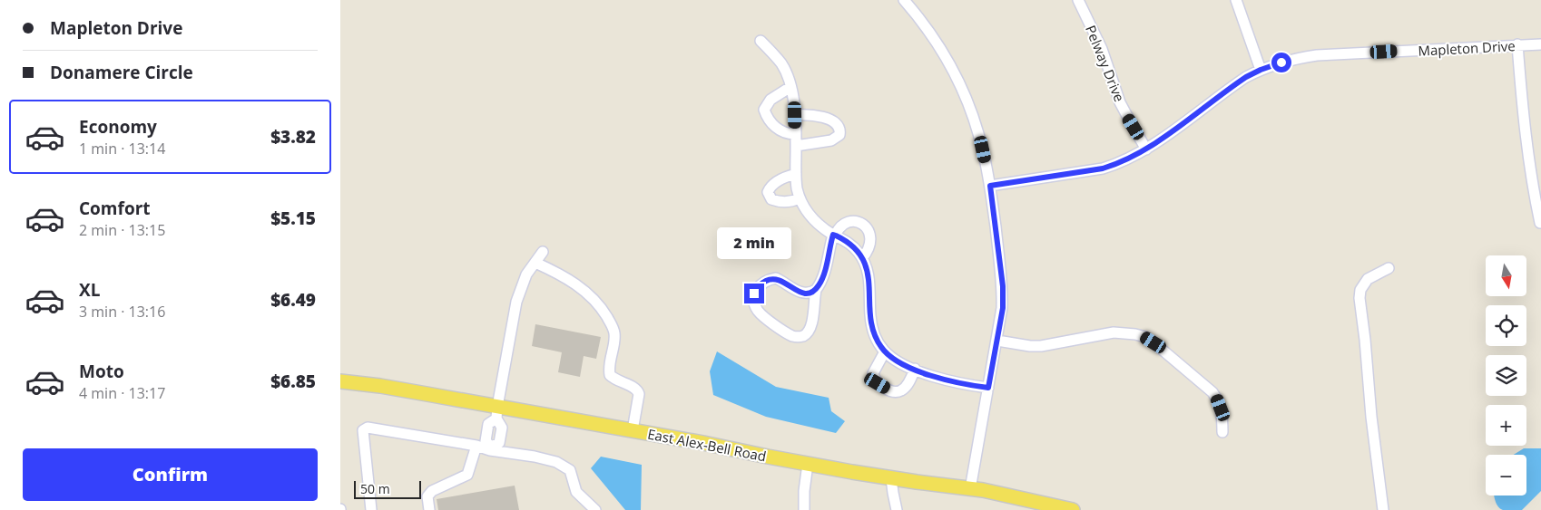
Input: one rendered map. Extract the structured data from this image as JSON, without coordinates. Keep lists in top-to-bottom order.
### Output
{
  "streets": {
    "main road": ["East Alex-Bell Road"],
    "street": ["Mapleton Drive", "Pelway Drive"]
  },
  "crossings": [
    ["Mapleton Drive", "Pelway Drive"]
  ],
  "scale_bar": "50 m",
  "north": "bottom",
  "page": {
    "banner": ["Mapleton Drive", "Donamere Circle"],
    "list": [
      {
        "name": "Economy",
        "note": "1 min · 13:14",
        "value": "$3.82"
      },
      {
        "name": "Comfort",
        "note": "2 min · 13:15",
        "value": "$5.15"
      },
      {
        "name": "XL",
        "note": "3 min · 13:16",
        "value": "$6.49"
      },
      {
        "name": "Moto",
        "note": "4 min · 13:17",
        "value": "$6.85"
      }
    ],
    "bubble": "2 min",
    "map_buttons": ["+", "−"],
    "buttons": "Confirm",
    "scale": "50 m"
  }
}
